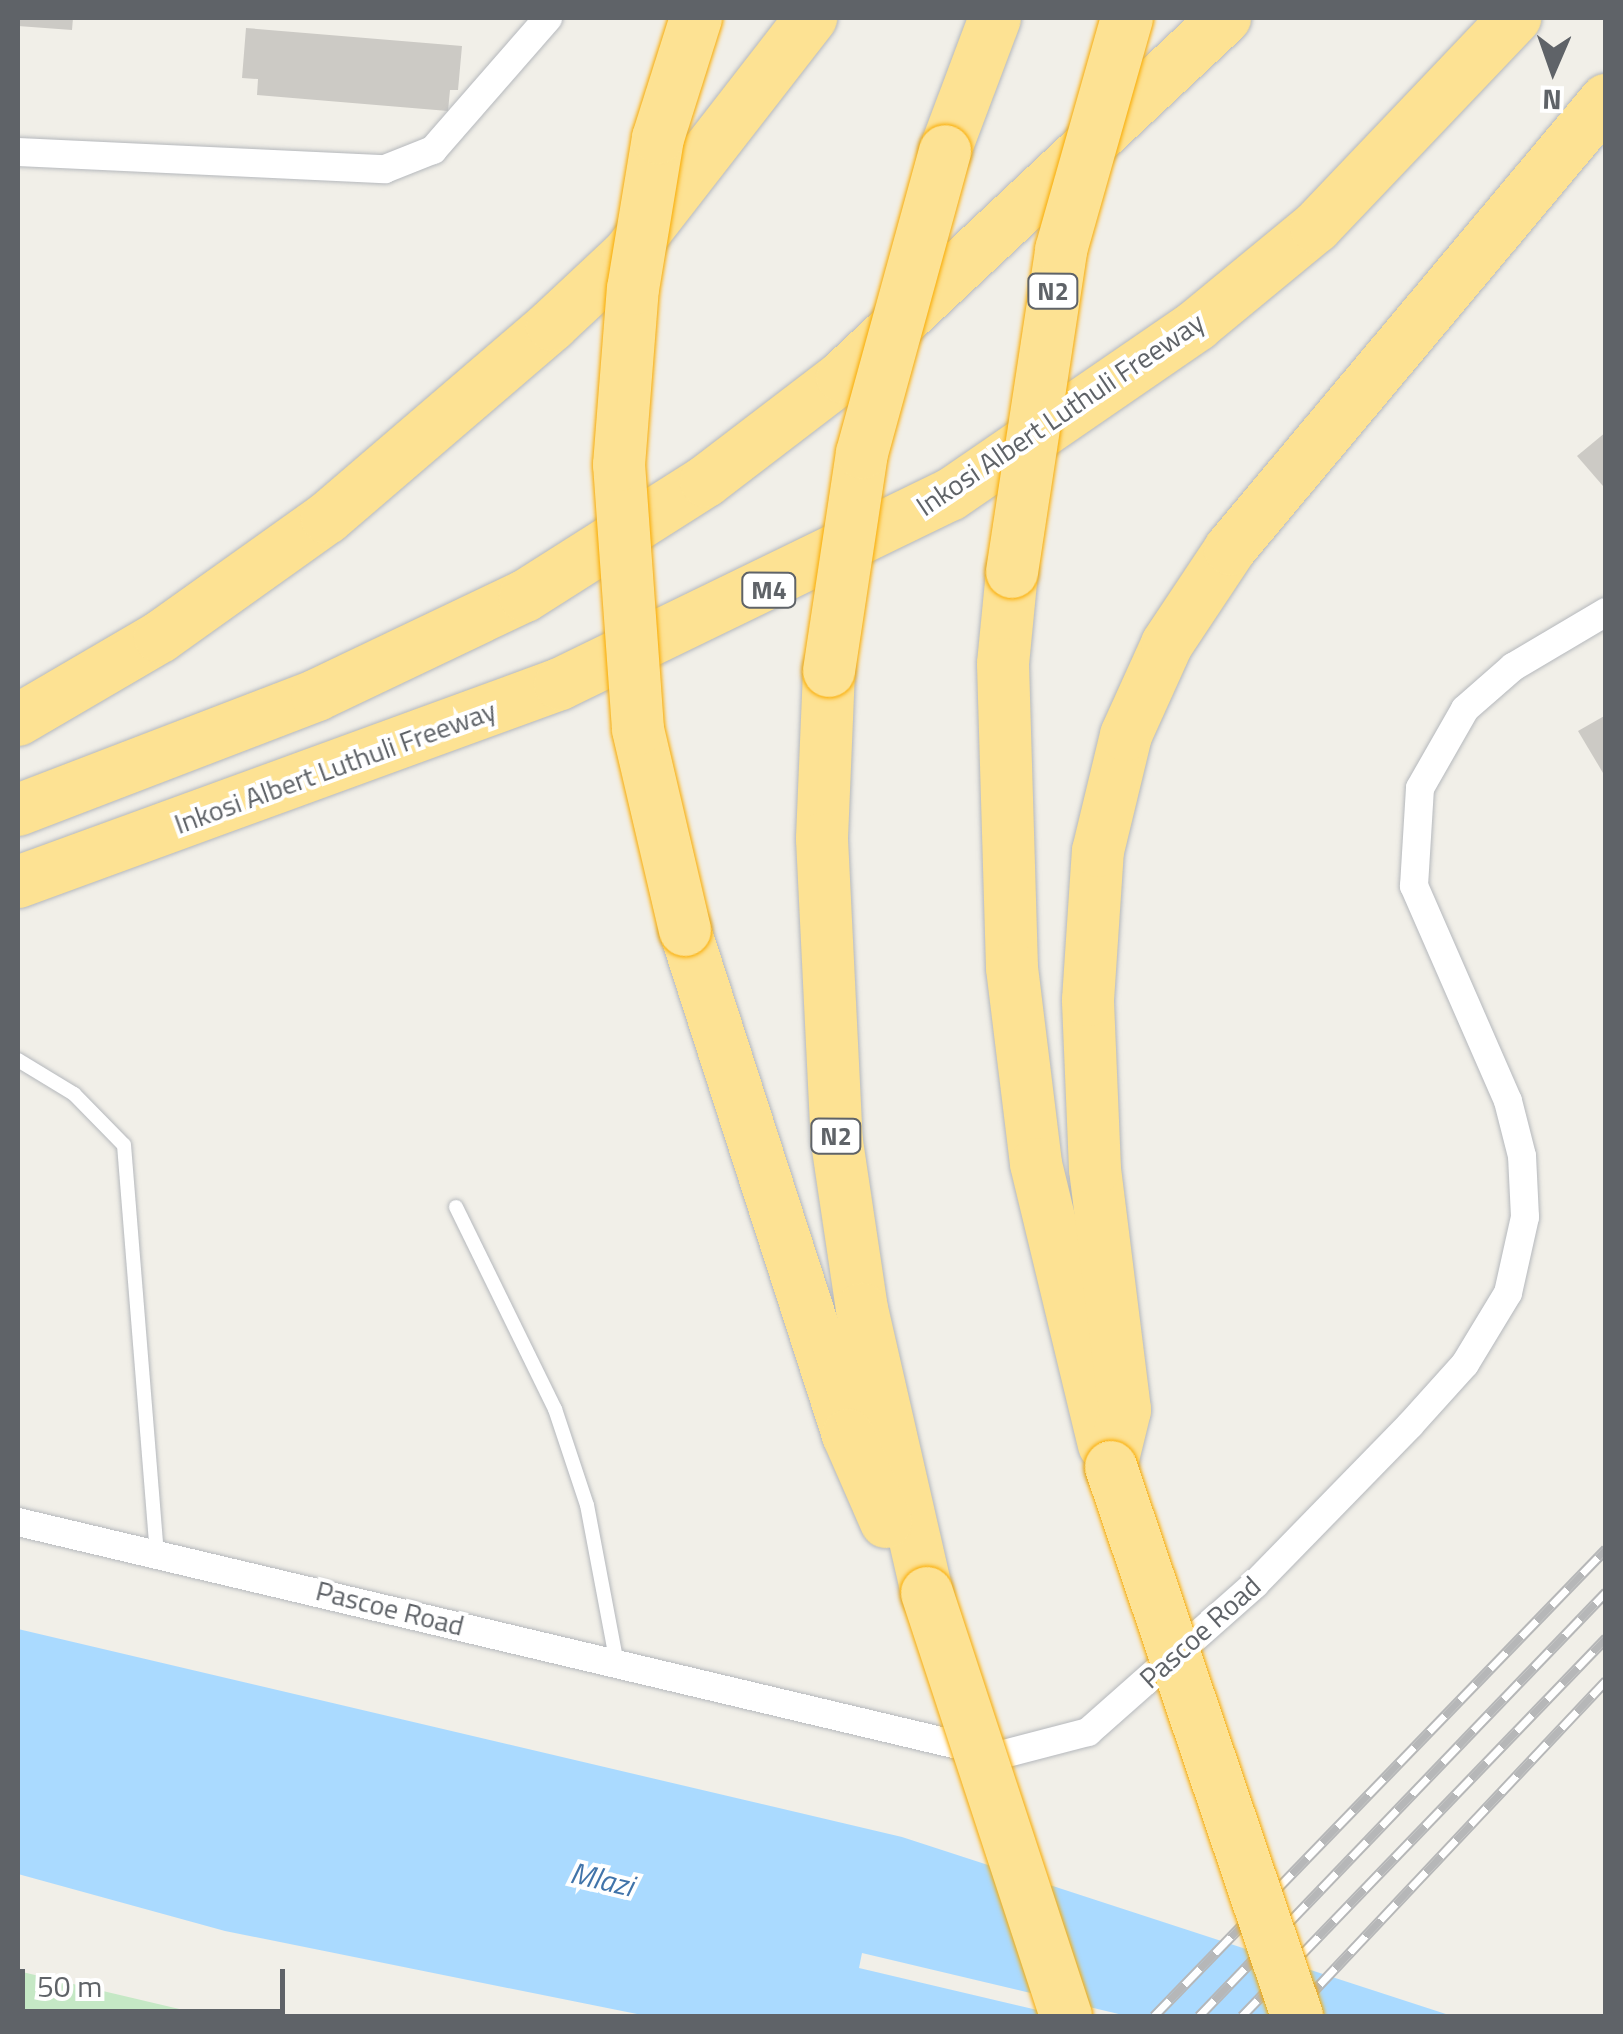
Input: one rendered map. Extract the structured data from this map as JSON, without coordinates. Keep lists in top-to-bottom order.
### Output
{
  "streets": {
    "highway": ["N2", "Inkosi Albert Luthuli Freeway", "M4"],
    "street": ["Pascoe Road"]
  },
  "water": ["Mlazi"],
  "scale_bar": "50 m",
  "north": "bottom"
}
